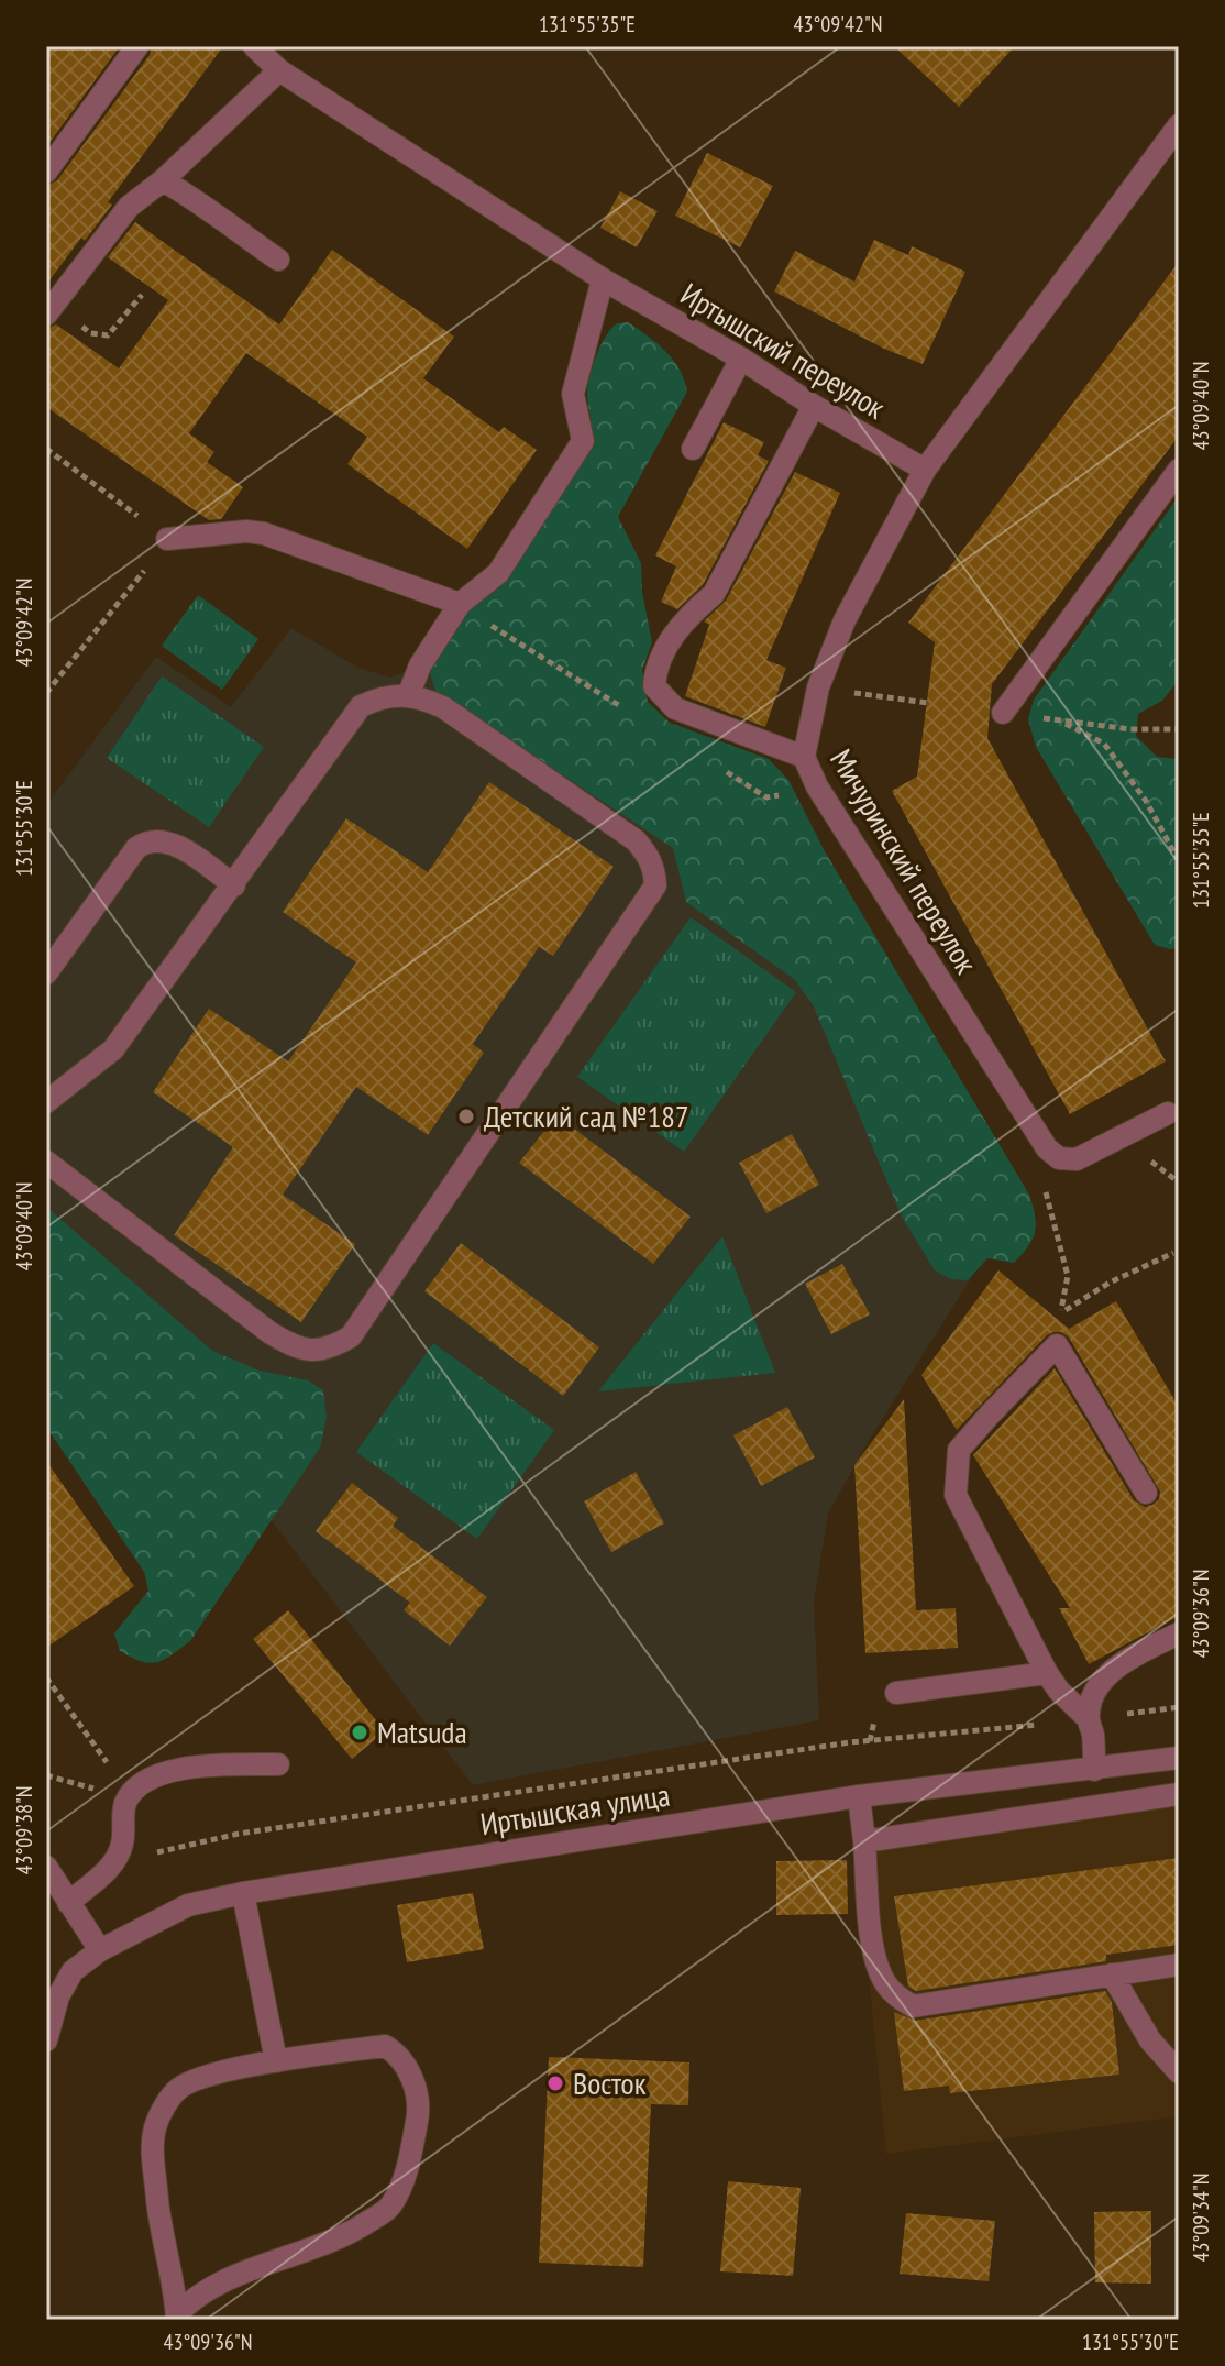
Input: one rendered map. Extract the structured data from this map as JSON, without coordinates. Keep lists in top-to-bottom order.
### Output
{
  "streets": {
    "street": ["Иртышский переулок", "Мичуринский переулок", "Иртышская улица"]
  },
  "crossings": [
    ["Иртышский переулок", "Мичуринский переулок"]
  ],
  "places": ["Детский сад №187", "Matsuda", "Восток"],
  "coordinates": [
    "131°55'35\"E",
    "43°09'42\"N",
    "43°09'40\"N",
    "131°55'30\"E",
    "43°09'36\"N",
    "43°09'38\"N",
    "43°09'34\"N"
  ]
}
